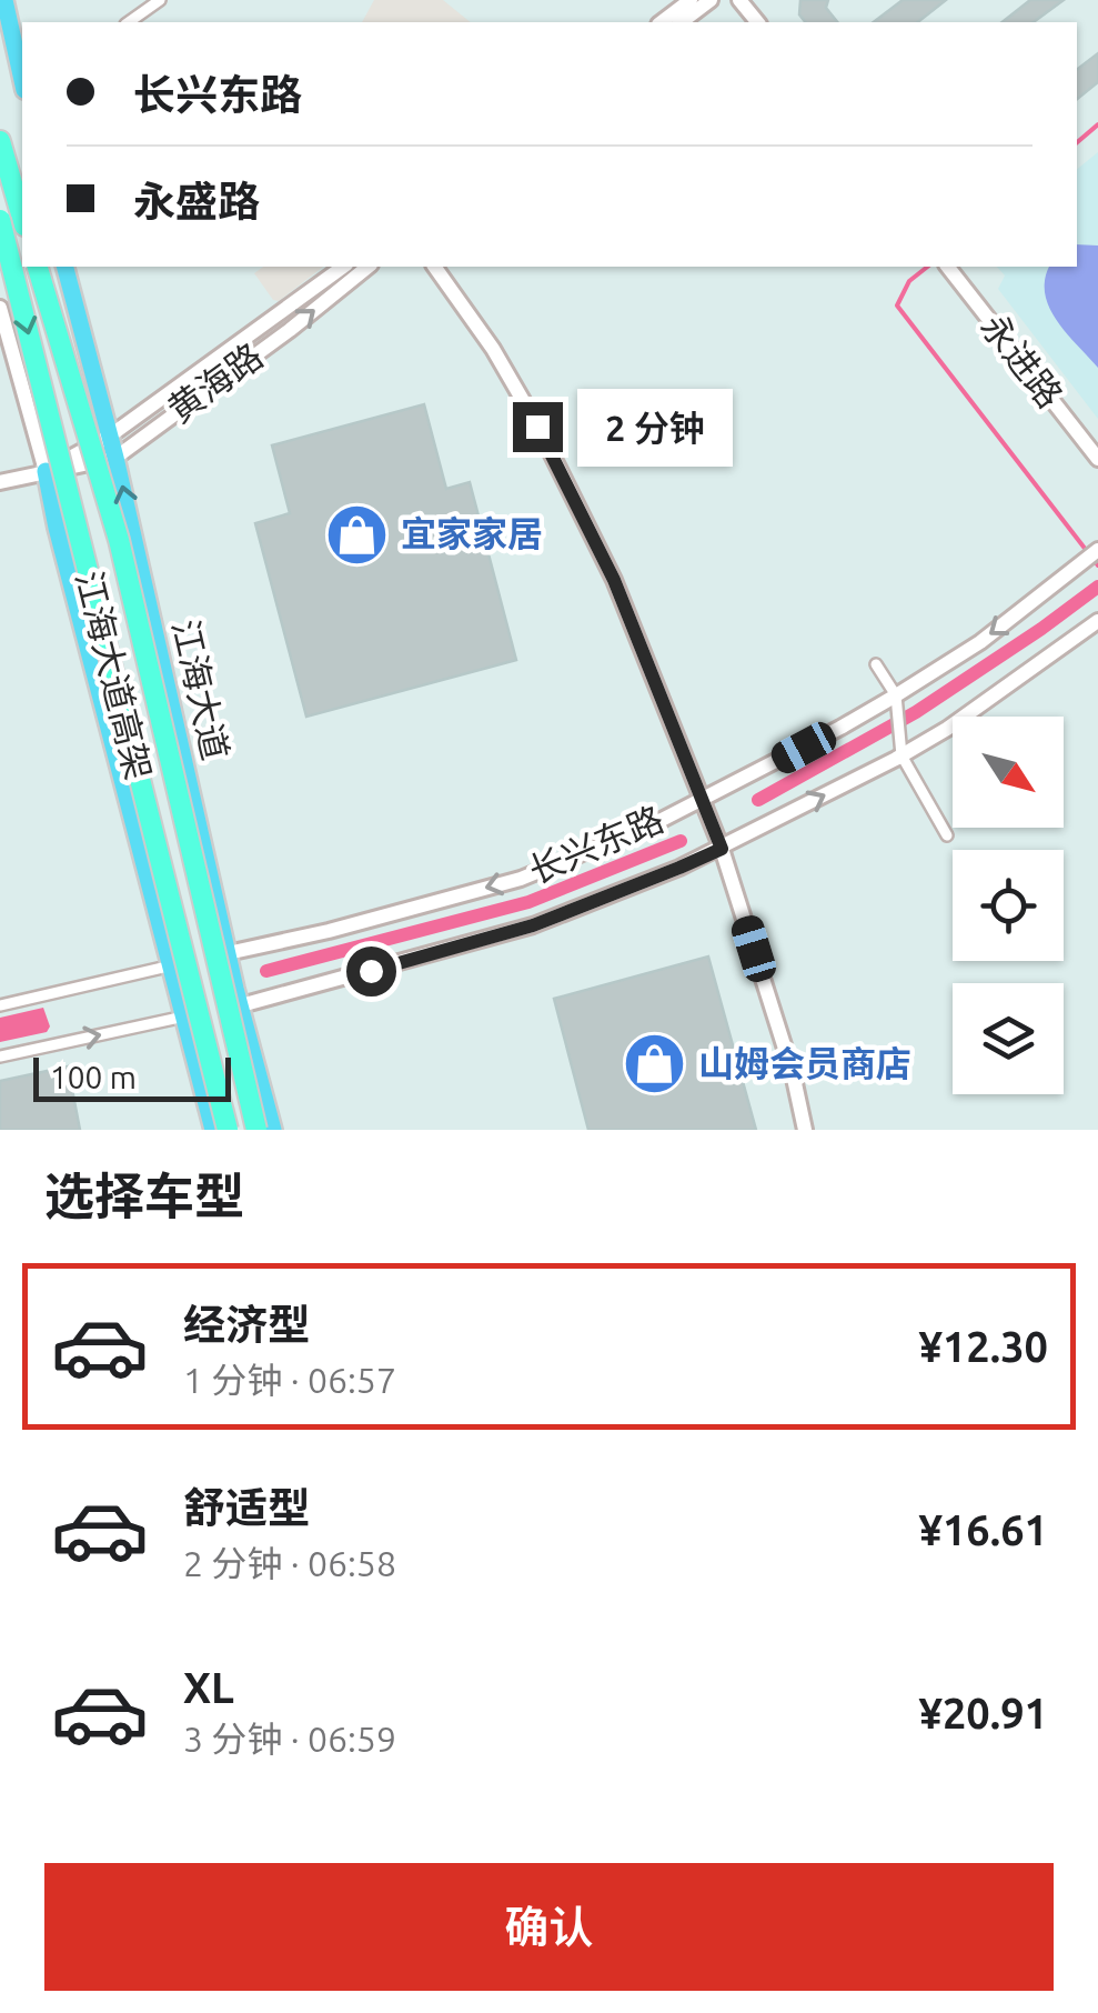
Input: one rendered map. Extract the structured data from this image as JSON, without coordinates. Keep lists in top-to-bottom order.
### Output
{
  "streets": {
    "highway": ["江海大道高架"],
    "main road": ["江海大道"],
    "street": ["永进路", "黄海路", "长兴东路"]
  },
  "crossings": [
    ["黄海路", "江海大道"],
    ["江海大道", "长兴东路"]
  ],
  "places": {
    "shop": ["宜家家居", "山姆会员商店"]
  },
  "scale_bar": "100 m",
  "north": "bottom right",
  "page": {
    "banner": ["长兴东路", "永盛路"],
    "bubble": "2 分钟",
    "scale": "100 m",
    "heading": "选择车型",
    "list": [
      {
        "name": "经济型",
        "note": "1 分钟 · 06:57",
        "value": "¥12.30"
      },
      {
        "name": "舒适型",
        "note": "2 分钟 · 06:58",
        "value": "¥16.61"
      },
      {
        "name": "XL",
        "note": "3 分钟 · 06:59",
        "value": "¥20.91"
      }
    ],
    "buttons": "确认"
  }
}
